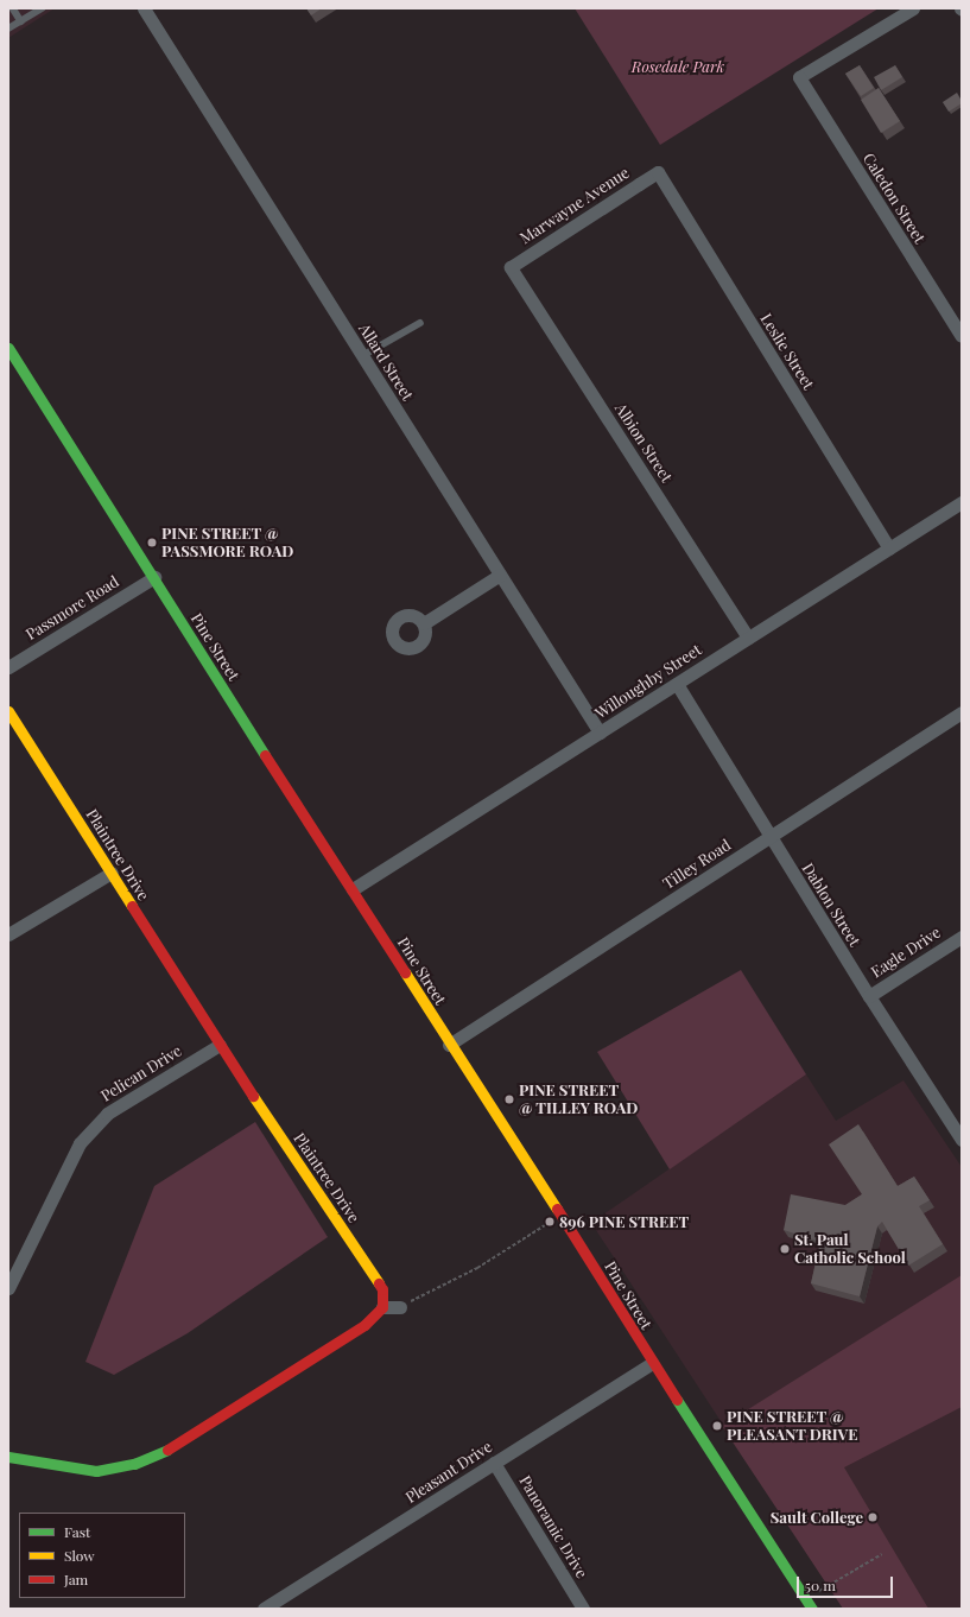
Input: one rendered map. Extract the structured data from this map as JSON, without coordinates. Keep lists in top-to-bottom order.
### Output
{
  "streets": {
    "street": [
      "Caledon Street",
      "Marwayne Avenue",
      "Leslie Street",
      "Allard Street",
      "Albion Street",
      "Passmore Road",
      "Pine Street",
      "Willoughby Street",
      "Plaintree Drive",
      "Tilley Road",
      "Dablon Street",
      "Eagle Drive",
      "Pelican Drive",
      "Pleasant Drive",
      "Panoramic Drive"
    ]
  },
  "crossings": [
    ["Marwayne Avenue", "Leslie Street"],
    ["Marwayne Avenue", "Albion Street"],
    ["Leslie Street", "Willoughby Street"],
    ["Allard Street", "Willoughby Street"],
    ["Albion Street", "Willoughby Street"],
    ["Passmore Road", "Pine Street"],
    ["Pine Street", "Willoughby Street"],
    ["Pine Street", "Tilley Road"],
    ["Pine Street", "Pleasant Drive"],
    ["Willoughby Street", "Dablon Street"],
    ["Plaintree Drive", "Pelican Drive"],
    ["Tilley Road", "Dablon Street"],
    ["Dablon Street", "Eagle Drive"],
    ["Pleasant Drive", "Panoramic Drive"]
  ],
  "parks": ["Rosedale Park"],
  "places": [
    "PINE STREET @ PASSMORE ROAD",
    "PINE STREET @ TILLEY ROAD",
    "896 PINE STREET",
    "St. Paul Catholic School",
    "PINE STREET @ PLEASANT DRIVE",
    "Sault College"
  ],
  "legend": ["Fast", "Slow", "Jam"],
  "scale_bar": "50 m"
}
